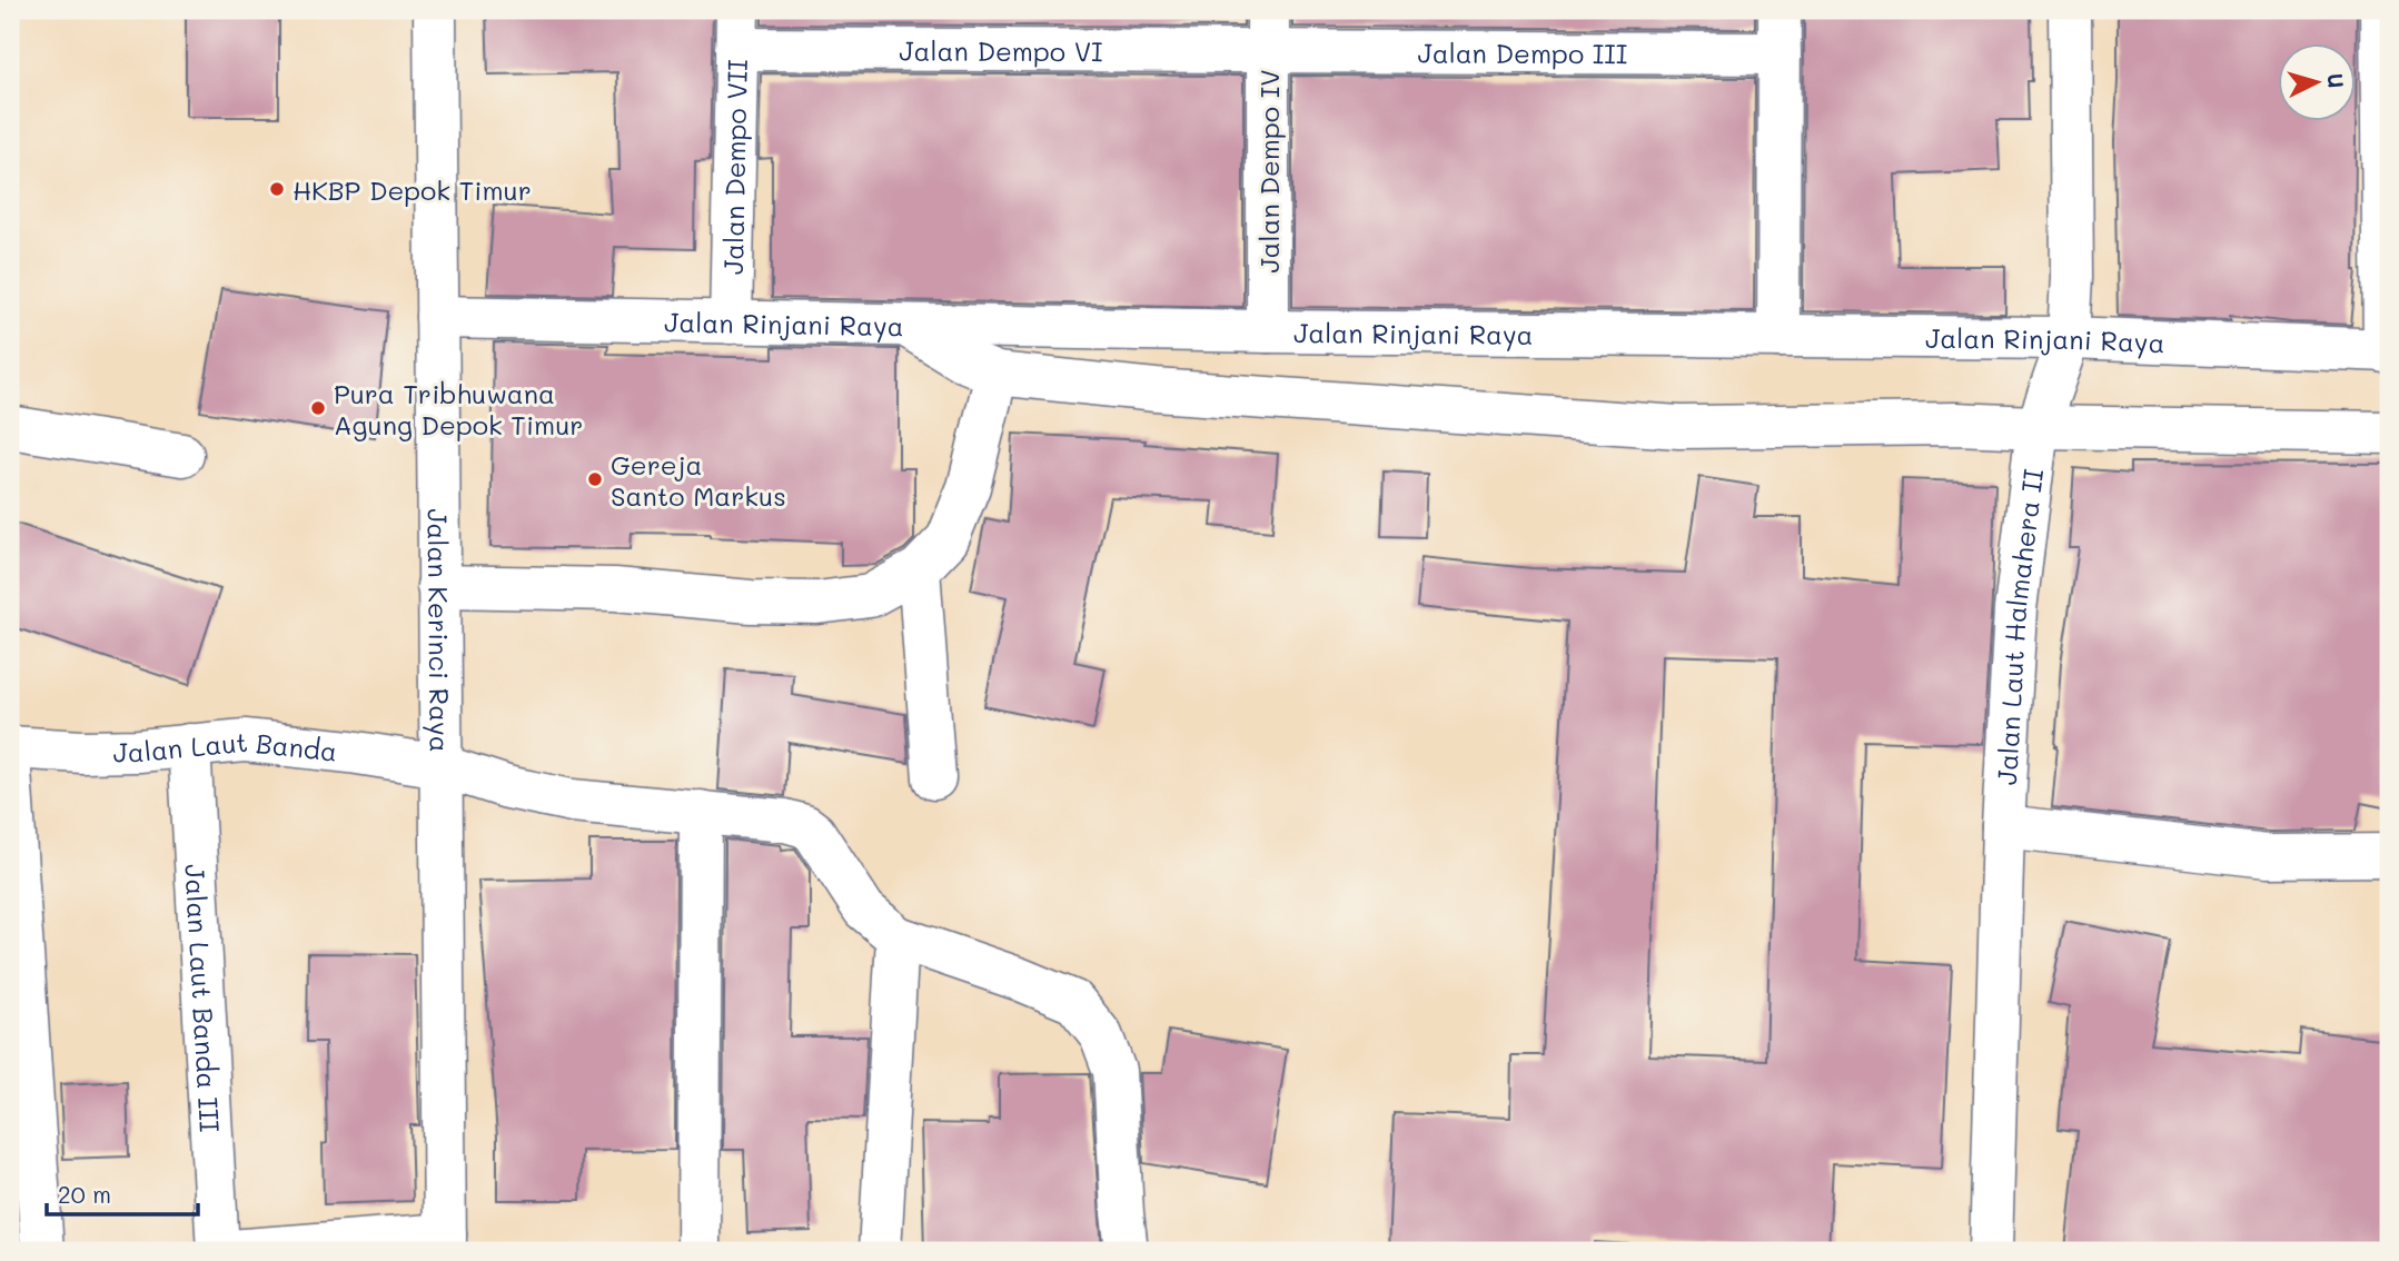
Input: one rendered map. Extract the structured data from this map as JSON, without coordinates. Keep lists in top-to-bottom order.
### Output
{
  "streets": {
    "street": [
      "Jalan Dempo VI",
      "Jalan Dempo III",
      "Jalan Dempo VII",
      "Jalan Dempo IV",
      "Jalan Rinjani Raya",
      "Jalan Laut Halmahera II",
      "Jalan Kerinci Raya",
      "Jalan Laut Banda",
      "Jalan Laut Banda III"
    ]
  },
  "crossings": [
    ["Jalan Dempo VI", "Jalan Dempo III"],
    ["Jalan Dempo VI", "Jalan Dempo VII"],
    ["Jalan Dempo VI", "Jalan Dempo IV"],
    ["Jalan Dempo III", "Jalan Dempo IV"],
    ["Jalan Dempo VII", "Jalan Rinjani Raya"],
    ["Jalan Dempo IV", "Jalan Rinjani Raya"],
    ["Jalan Rinjani Raya", "Jalan Laut Halmahera II"],
    ["Jalan Rinjani Raya", "Jalan Kerinci Raya"],
    ["Jalan Kerinci Raya", "Jalan Laut Banda"],
    ["Jalan Laut Banda", "Jalan Laut Banda III"]
  ],
  "places": ["HKBP Depok Timur", "Pura Tribhuwana Agung Depok Timur", "Gereja Santo Markus"],
  "scale_bar": "20 m",
  "north": "right"
}
